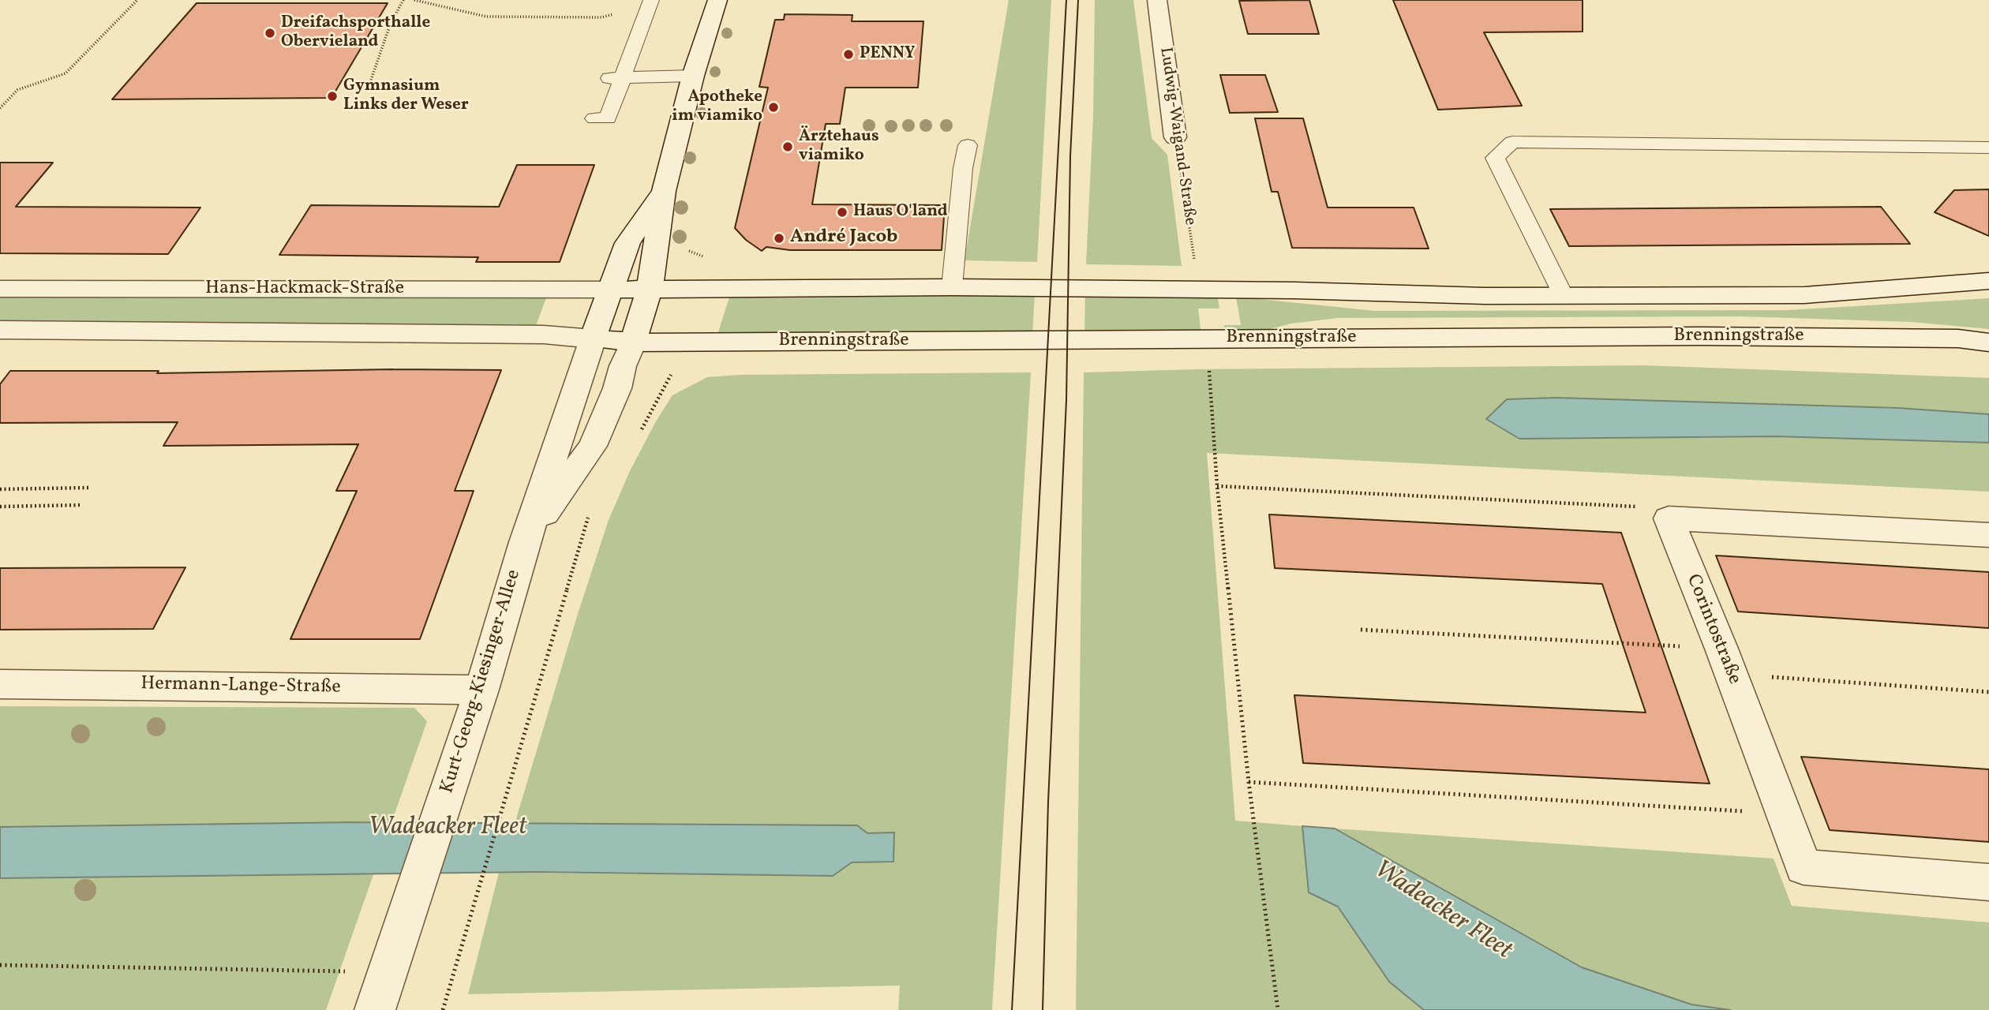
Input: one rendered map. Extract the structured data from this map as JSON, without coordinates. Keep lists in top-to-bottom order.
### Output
{
  "streets": {
    "street": [
      "Ludwig-Waigand-Straße",
      "Hans-Hackmack-Straße",
      "Brenningstraße",
      "Corintostraße",
      "Kurt-Georg-Kiesinger-Allee",
      "Hermann-Lange-Straße"
    ]
  },
  "crossings": [
    ["Hans-Hackmack-Straße", "Kurt-Georg-Kiesinger-Allee"],
    ["Brenningstraße", "Kurt-Georg-Kiesinger-Allee"],
    ["Kurt-Georg-Kiesinger-Allee", "Hermann-Lange-Straße"]
  ],
  "water": ["Wadeacker Fleet"],
  "places": [
    "Dreifachsporthalle Obervieland",
    "PENNY",
    "Gymnasium Links der Weser",
    "Apotheke im viamiko",
    "Ärztehaus viamiko",
    "Haus O'land",
    "André Jacob"
  ]
}
